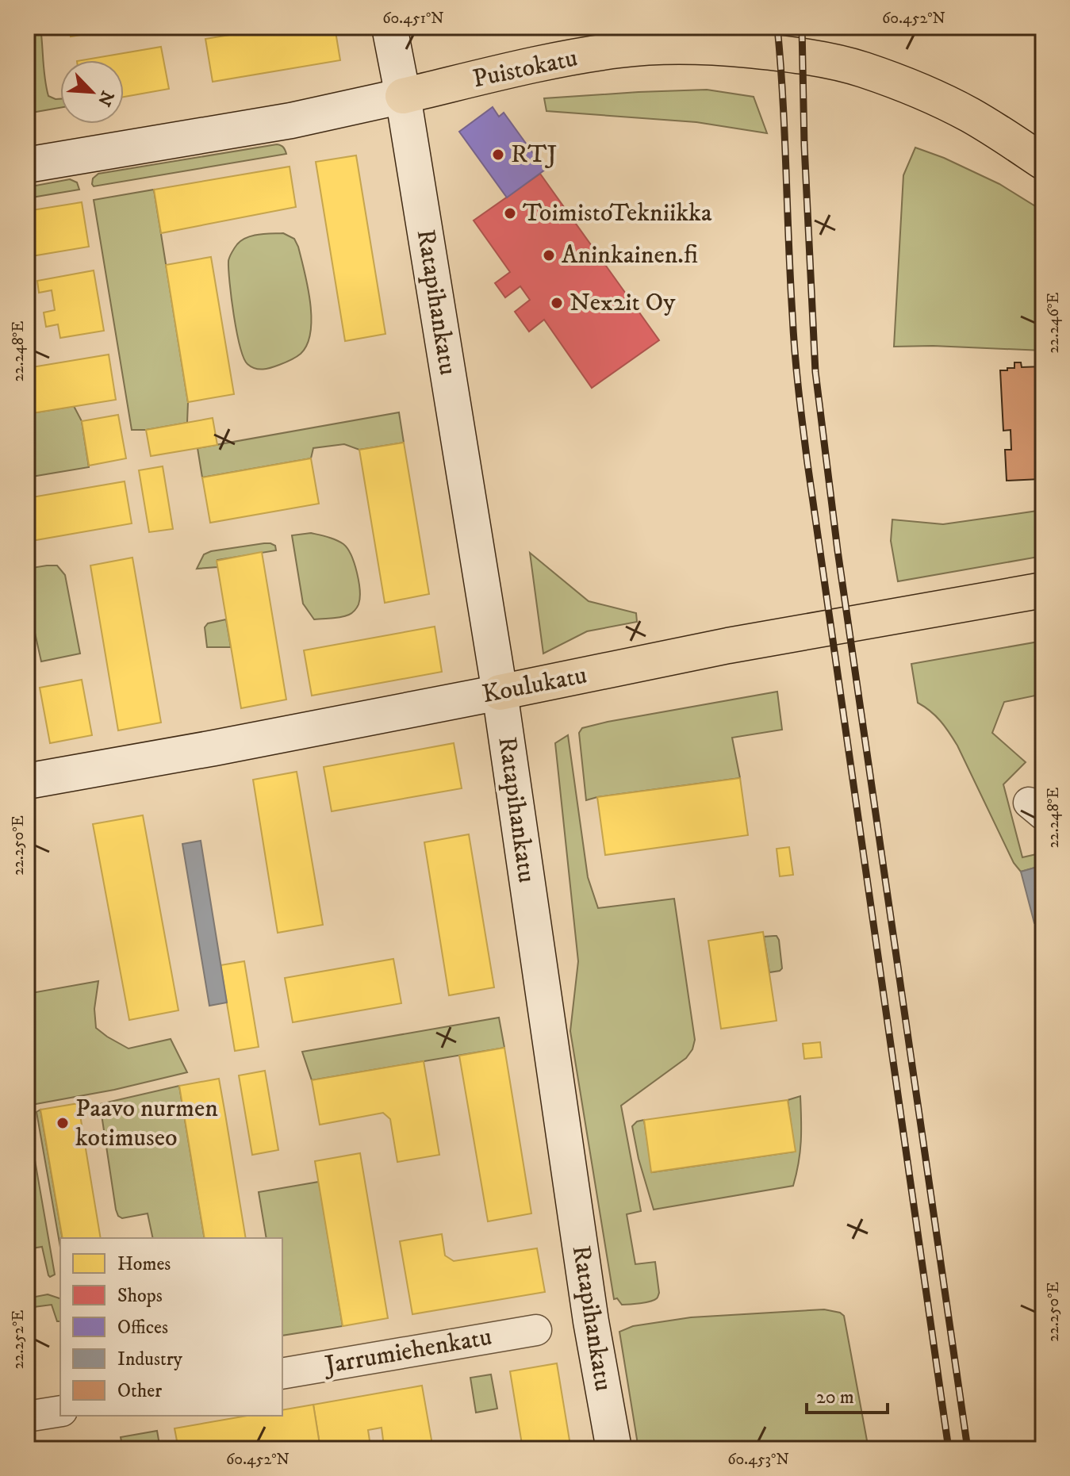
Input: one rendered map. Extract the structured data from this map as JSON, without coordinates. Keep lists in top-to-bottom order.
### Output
{
  "streets": {
    "highway": ["Puistokatu", "Koulukatu"],
    "main road": ["Ratapihankatu"],
    "street": ["Jarrumiehenkatu"]
  },
  "crossings": [
    ["Puistokatu", "Ratapihankatu"],
    ["Ratapihankatu", "Koulukatu"]
  ],
  "places": [
    "RTJ",
    "ToimistoTekniikka",
    "Aninkainen.fi",
    "Nex2it Oy",
    "Paavo nurmen kotimuseo"
  ],
  "legend": [
    "Homes",
    "Shops",
    "Offices",
    "Industry",
    "Other"
  ],
  "scale_bar": "20 m",
  "north": "bottom right",
  "coordinates": [
    "60.451°N",
    "60.452°N",
    "22.246°E",
    "22.248°E",
    "22.250°E",
    "22.252°E",
    "60.453°N"
  ]
}
